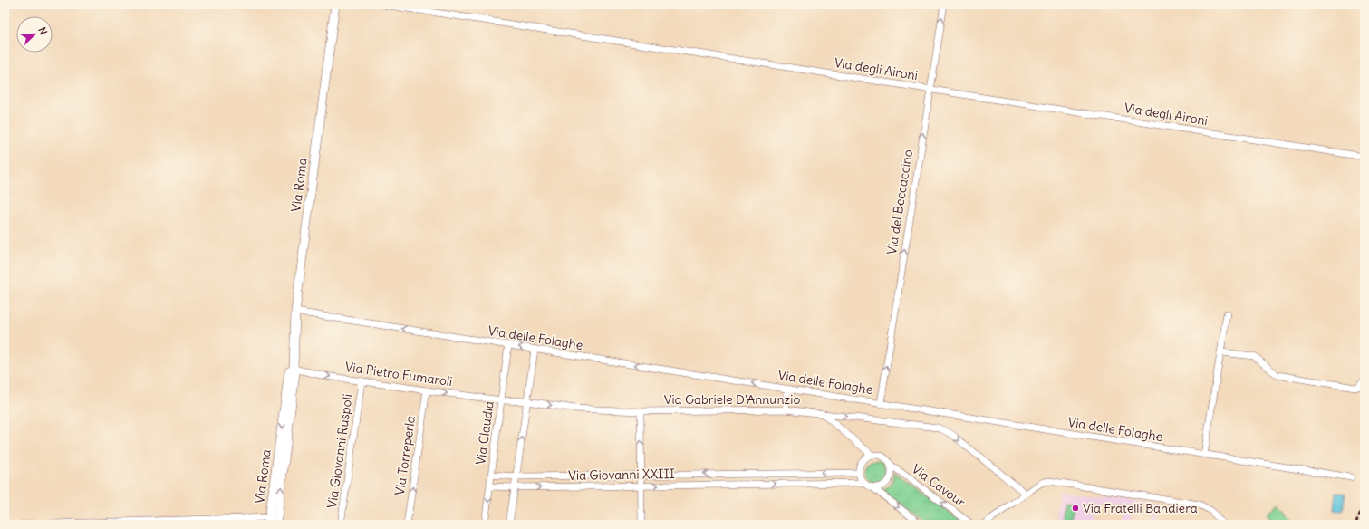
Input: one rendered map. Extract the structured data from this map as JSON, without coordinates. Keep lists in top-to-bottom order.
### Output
{
  "streets": {
    "street": [
      "Via degli Aironi",
      "Via Roma",
      "Via del Beccaccino",
      "Via delle Folaghe",
      "Via Pietro Fumaroli",
      "Via Gabriele D'Annunzio",
      "Via Claudia",
      "Via Giovanni Ruspoli",
      "Via Torreperla",
      "Via Giovanni XXIII",
      "Via Cavour"
    ]
  },
  "crossings": [
    ["Via degli Aironi", "Via del Beccaccino"],
    ["Via Roma", "Via delle Folaghe"],
    ["Via Roma", "Via Pietro Fumaroli"],
    ["Via del Beccaccino", "Via delle Folaghe"],
    ["Via delle Folaghe", "Via Claudia"],
    ["Via Pietro Fumaroli", "Via Gabriele D'Annunzio"],
    ["Via Pietro Fumaroli", "Via Claudia"],
    ["Via Pietro Fumaroli", "Via Giovanni Ruspoli"],
    ["Via Pietro Fumaroli", "Via Torreperla"],
    ["Via Gabriele D'Annunzio", "Via Claudia"],
    ["Via Claudia", "Via Giovanni XXIII"],
    ["Via Giovanni XXIII", "Via Cavour"]
  ],
  "one_way": [
    "Via del Beccaccino",
    "Via delle Folaghe",
    "Via Pietro Fumaroli",
    "Via Gabriele D'Annunzio",
    "Via Torreperla"
  ],
  "places": ["Via Fratelli Bandiera"],
  "north": "top right"
}
